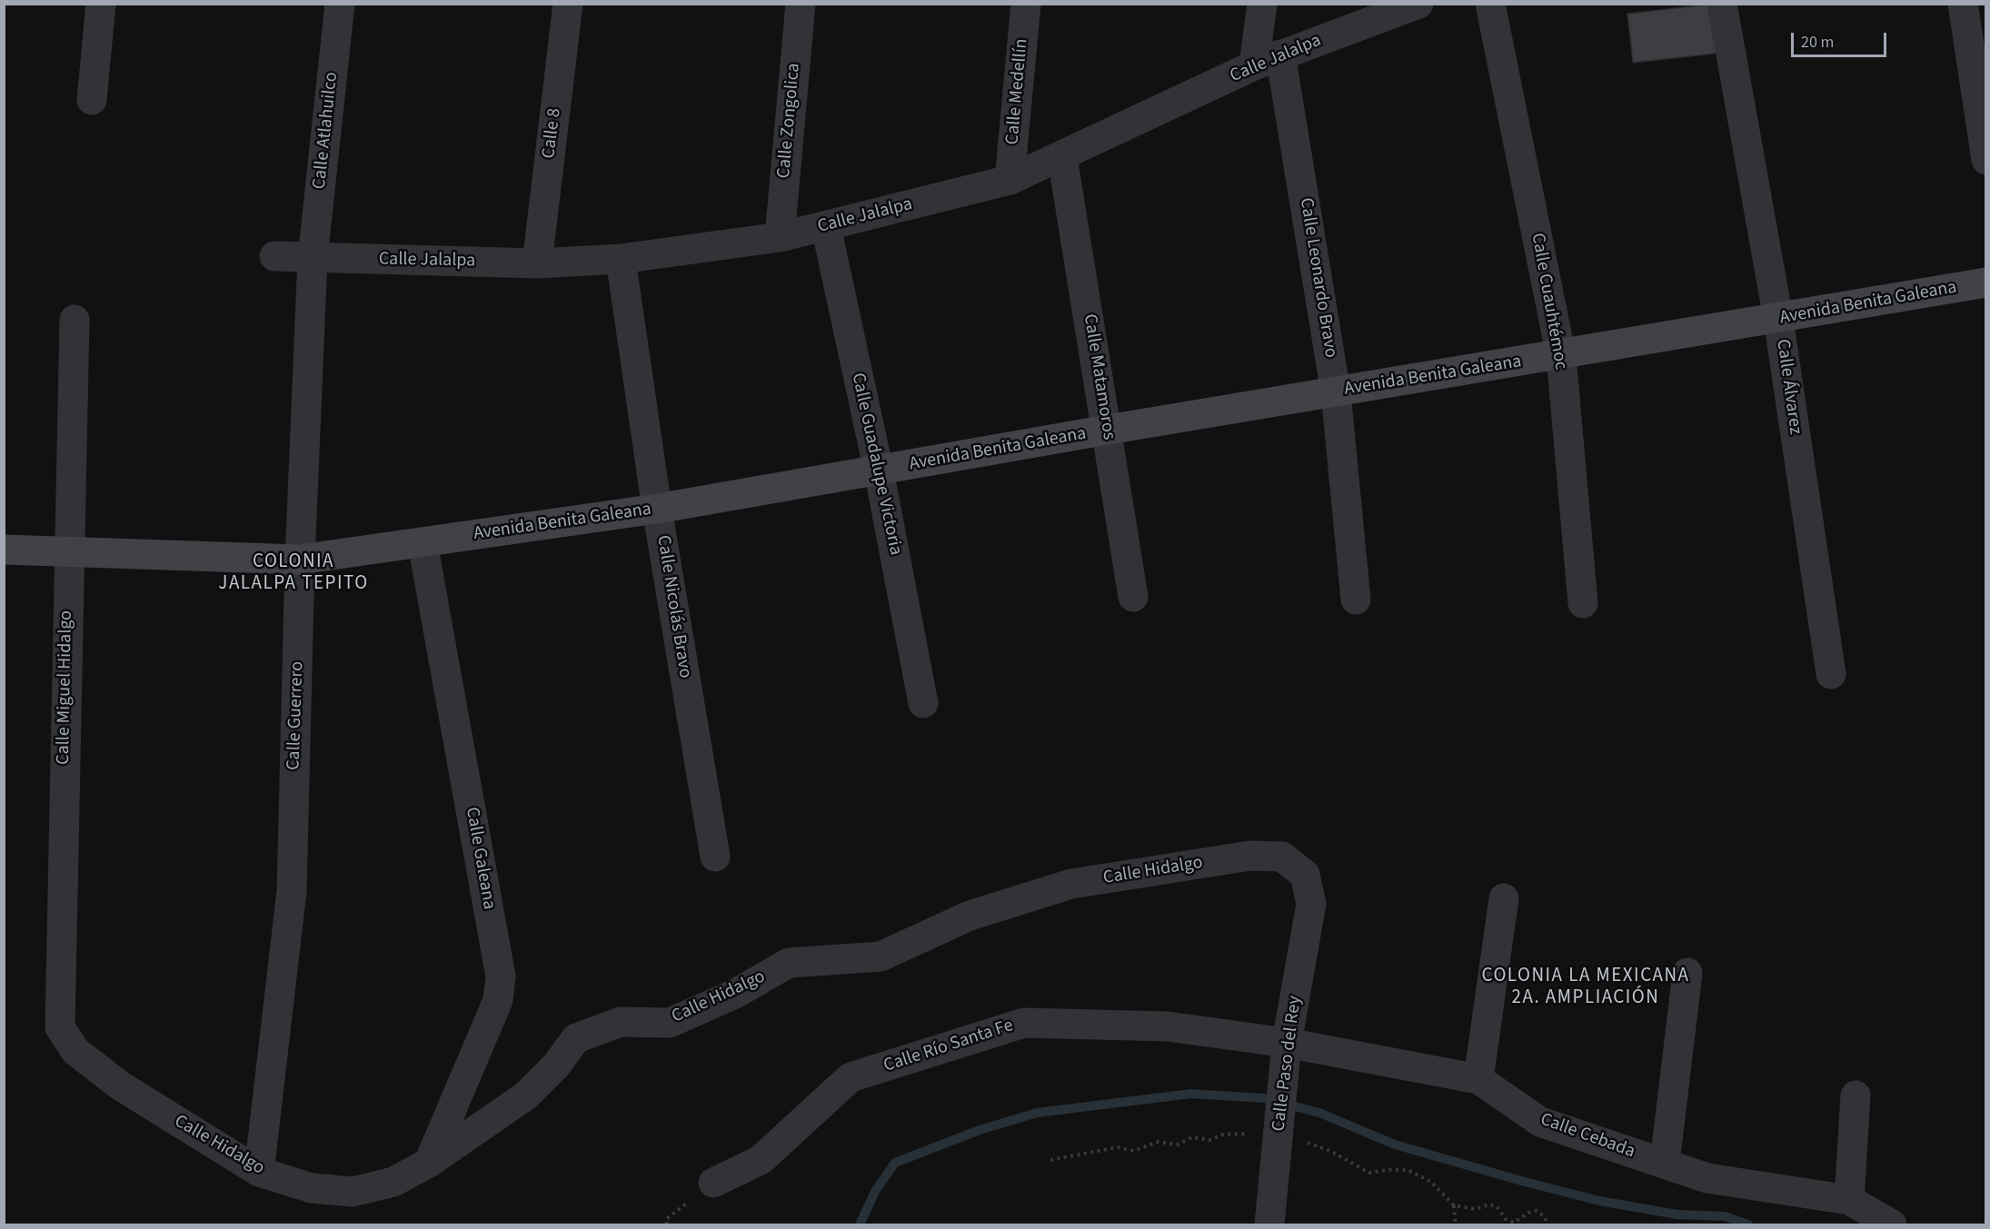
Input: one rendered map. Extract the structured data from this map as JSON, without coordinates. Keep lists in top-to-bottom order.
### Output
{
  "streets": {
    "street": [
      "Calle Jalalpa",
      "Calle Medellín",
      "Calle Zongolica",
      "Calle Atlahuilco",
      "Calle 8",
      "Calle Leonardo Bravo",
      "Calle Cuauhtémoc",
      "Avenida Benita Galeana",
      "Calle Matamoros",
      "Calle Álvarez",
      "Calle Guadalupe Victoria",
      "Calle Nicolás Bravo",
      "Calle Miguel Hidalgo",
      "Calle Guerrero",
      "Calle Galeana",
      "Calle Hidalgo",
      "Calle Río Santa Fe",
      "Calle Paso del Rey",
      "Calle Cebada"
    ]
  },
  "crossings": [
    ["Calle Jalalpa", "Calle Medellín"],
    ["Calle Jalalpa", "Calle Zongolica"],
    ["Calle Jalalpa", "Calle Atlahuilco"],
    ["Calle Jalalpa", "Calle 8"],
    ["Calle Jalalpa", "Calle Leonardo Bravo"],
    ["Calle Jalalpa", "Calle Matamoros"],
    ["Calle Jalalpa", "Calle Guadalupe Victoria"],
    ["Calle Jalalpa", "Calle Nicolás Bravo"],
    ["Calle Jalalpa", "Calle Guerrero"],
    ["Calle Atlahuilco", "Calle Guerrero"],
    ["Calle Leonardo Bravo", "Avenida Benita Galeana"],
    ["Calle Cuauhtémoc", "Avenida Benita Galeana"],
    ["Avenida Benita Galeana", "Calle Matamoros"],
    ["Avenida Benita Galeana", "Calle Álvarez"],
    ["Avenida Benita Galeana", "Calle Guadalupe Victoria"],
    ["Avenida Benita Galeana", "Calle Nicolás Bravo"],
    ["Avenida Benita Galeana", "Calle Miguel Hidalgo"],
    ["Avenida Benita Galeana", "Calle Guerrero"],
    ["Avenida Benita Galeana", "Calle Galeana"],
    ["Calle Miguel Hidalgo", "Calle Hidalgo"],
    ["Calle Guerrero", "Calle Hidalgo"],
    ["Calle Galeana", "Calle Hidalgo"],
    ["Calle Hidalgo", "Calle Paso del Rey"],
    ["Calle Río Santa Fe", "Calle Paso del Rey"],
    ["Calle Río Santa Fe", "Calle Cebada"],
    ["Calle Paso del Rey", "Calle Cebada"]
  ],
  "districts": ["COLONIA JALALPA TEPITO", "COLONIA LA MEXICANA 2A. AMPLIACIÓN"],
  "scale_bar": "20 m"
}
